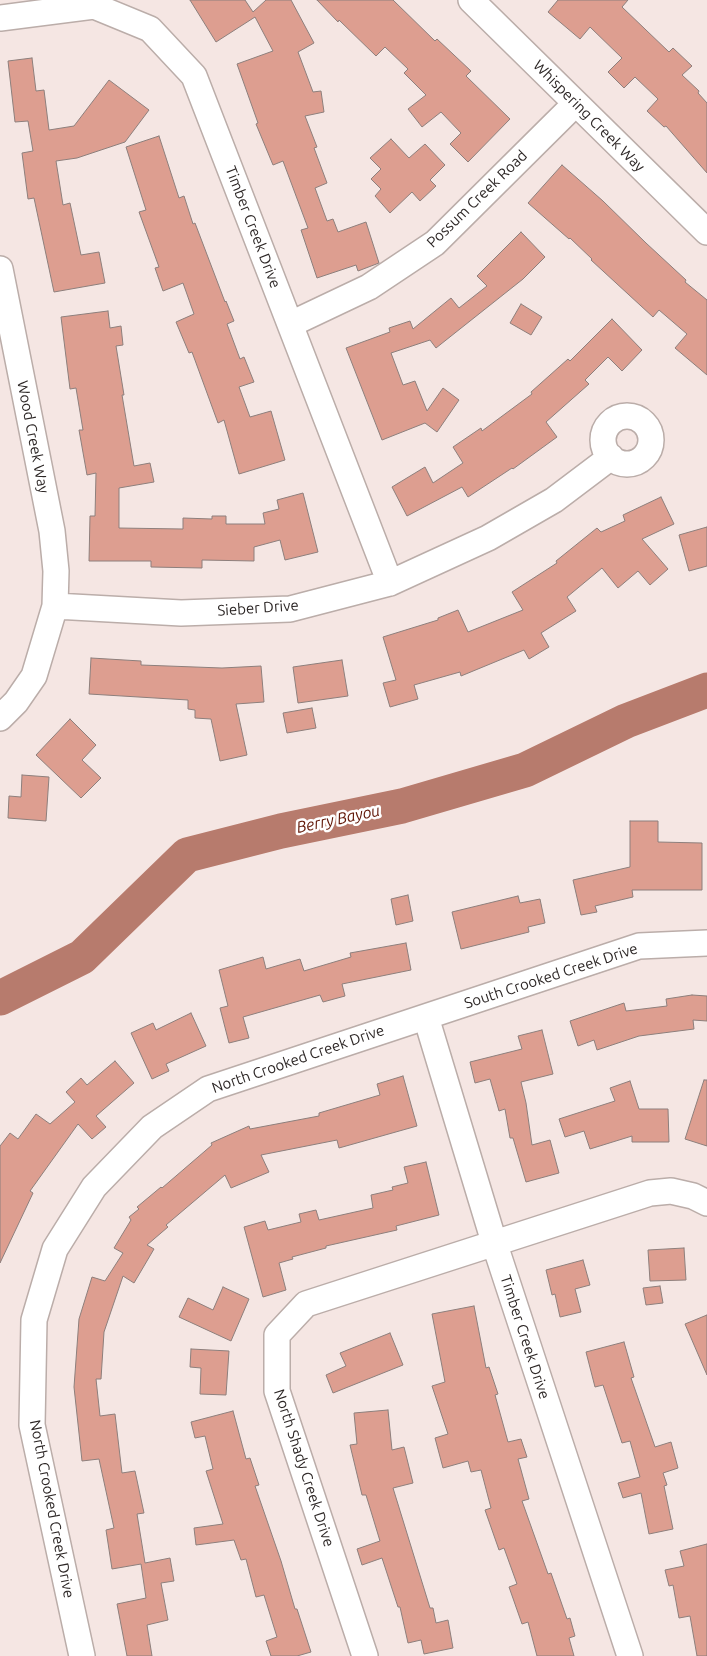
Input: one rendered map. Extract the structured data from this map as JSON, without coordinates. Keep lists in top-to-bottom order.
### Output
{
  "streets": {
    "street": [
      "Whispering Creek Way",
      "Possum Creek Road",
      "Timber Creek Drive",
      "Wood Creek Way",
      "Sieber Drive",
      "South Crooked Creek Drive",
      "North Crooked Creek Drive",
      "North Shady Creek Drive"
    ]
  },
  "crossings": [
    ["Whispering Creek Way", "Possum Creek Road"],
    ["Possum Creek Road", "Timber Creek Drive"],
    ["Timber Creek Drive", "Sieber Drive"],
    ["Timber Creek Drive", "South Crooked Creek Drive"],
    ["Timber Creek Drive", "North Crooked Creek Drive"],
    ["Timber Creek Drive", "North Shady Creek Drive"],
    ["Wood Creek Way", "Sieber Drive"],
    ["South Crooked Creek Drive", "North Crooked Creek Drive"]
  ],
  "water": ["Berry Bayou"]
}
